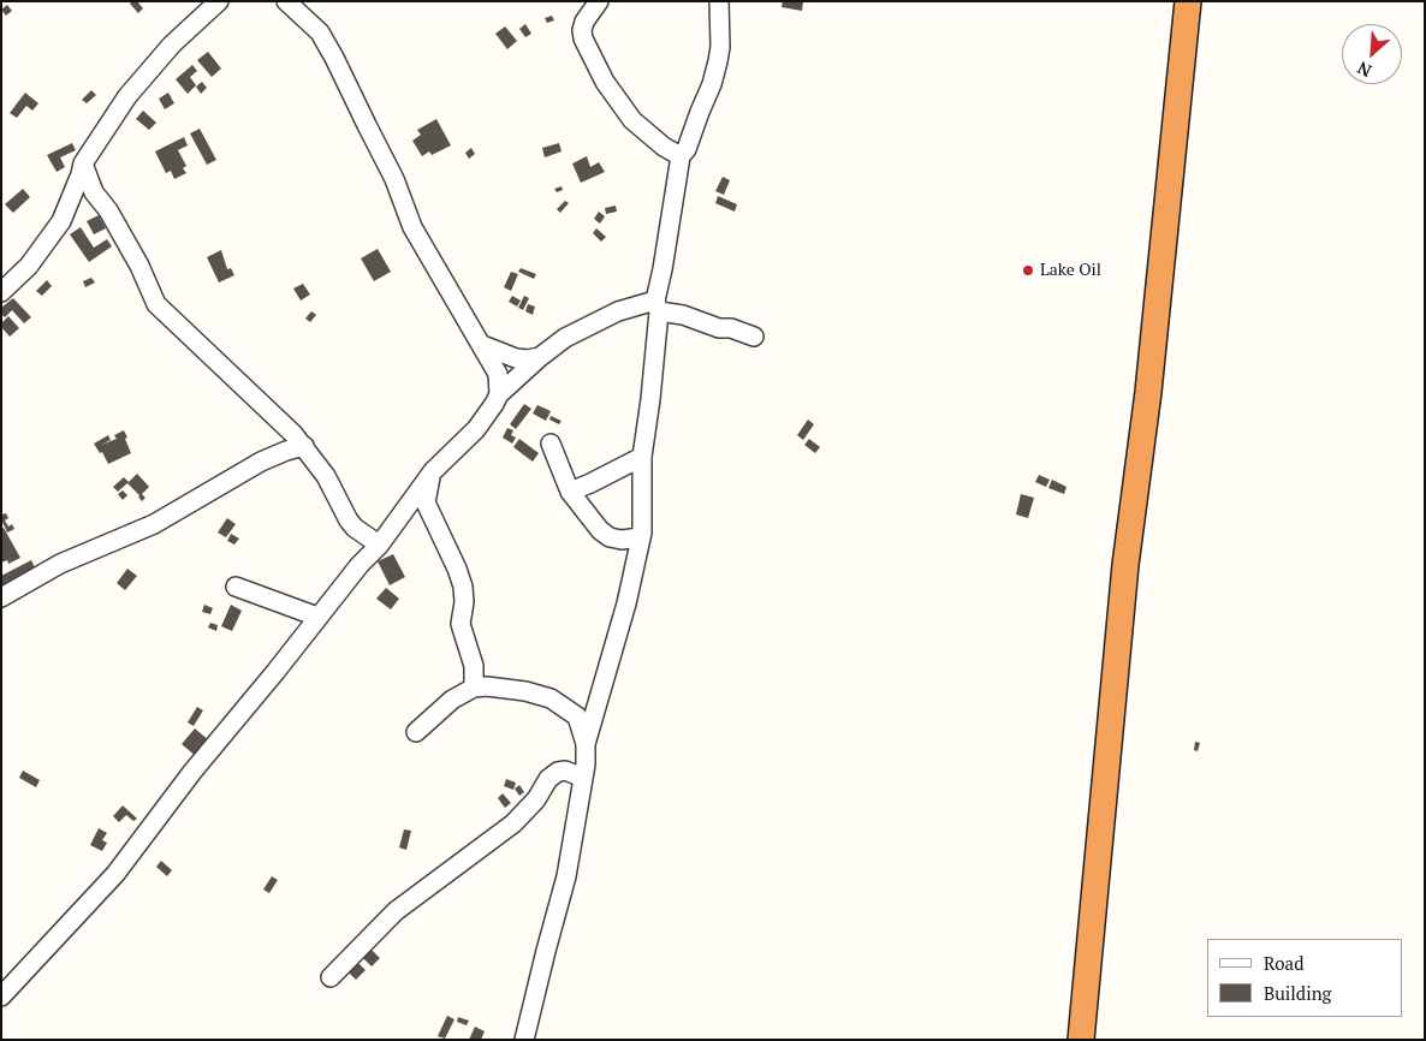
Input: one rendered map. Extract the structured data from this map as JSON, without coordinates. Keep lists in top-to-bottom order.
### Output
{
  "places": ["Lake Oil"],
  "legend": ["Road", "Building"],
  "north": "bottom left"
}
